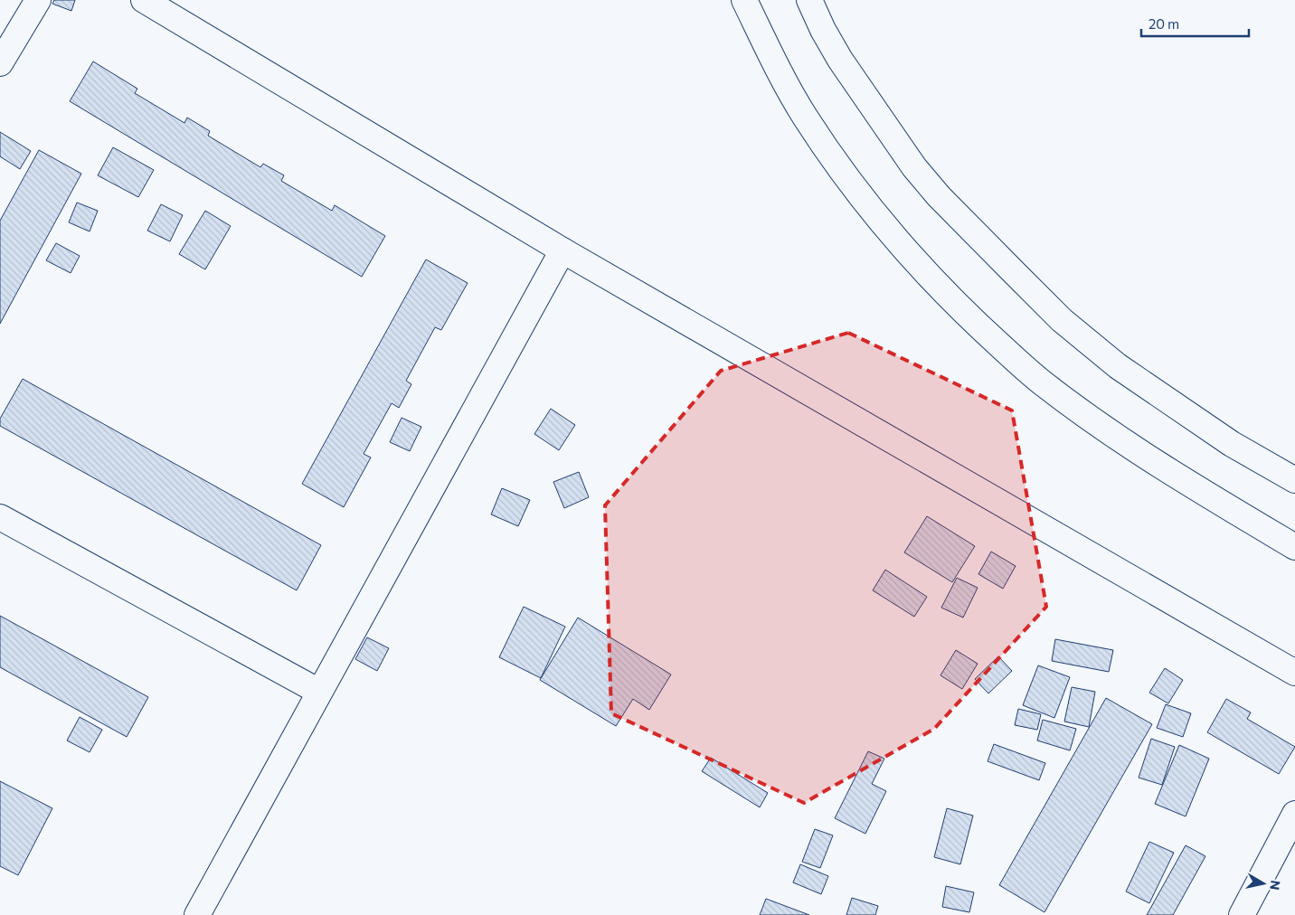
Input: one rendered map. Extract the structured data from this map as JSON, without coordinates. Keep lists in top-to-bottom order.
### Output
{
  "scale_bar": "20 m",
  "north": "right"
}
